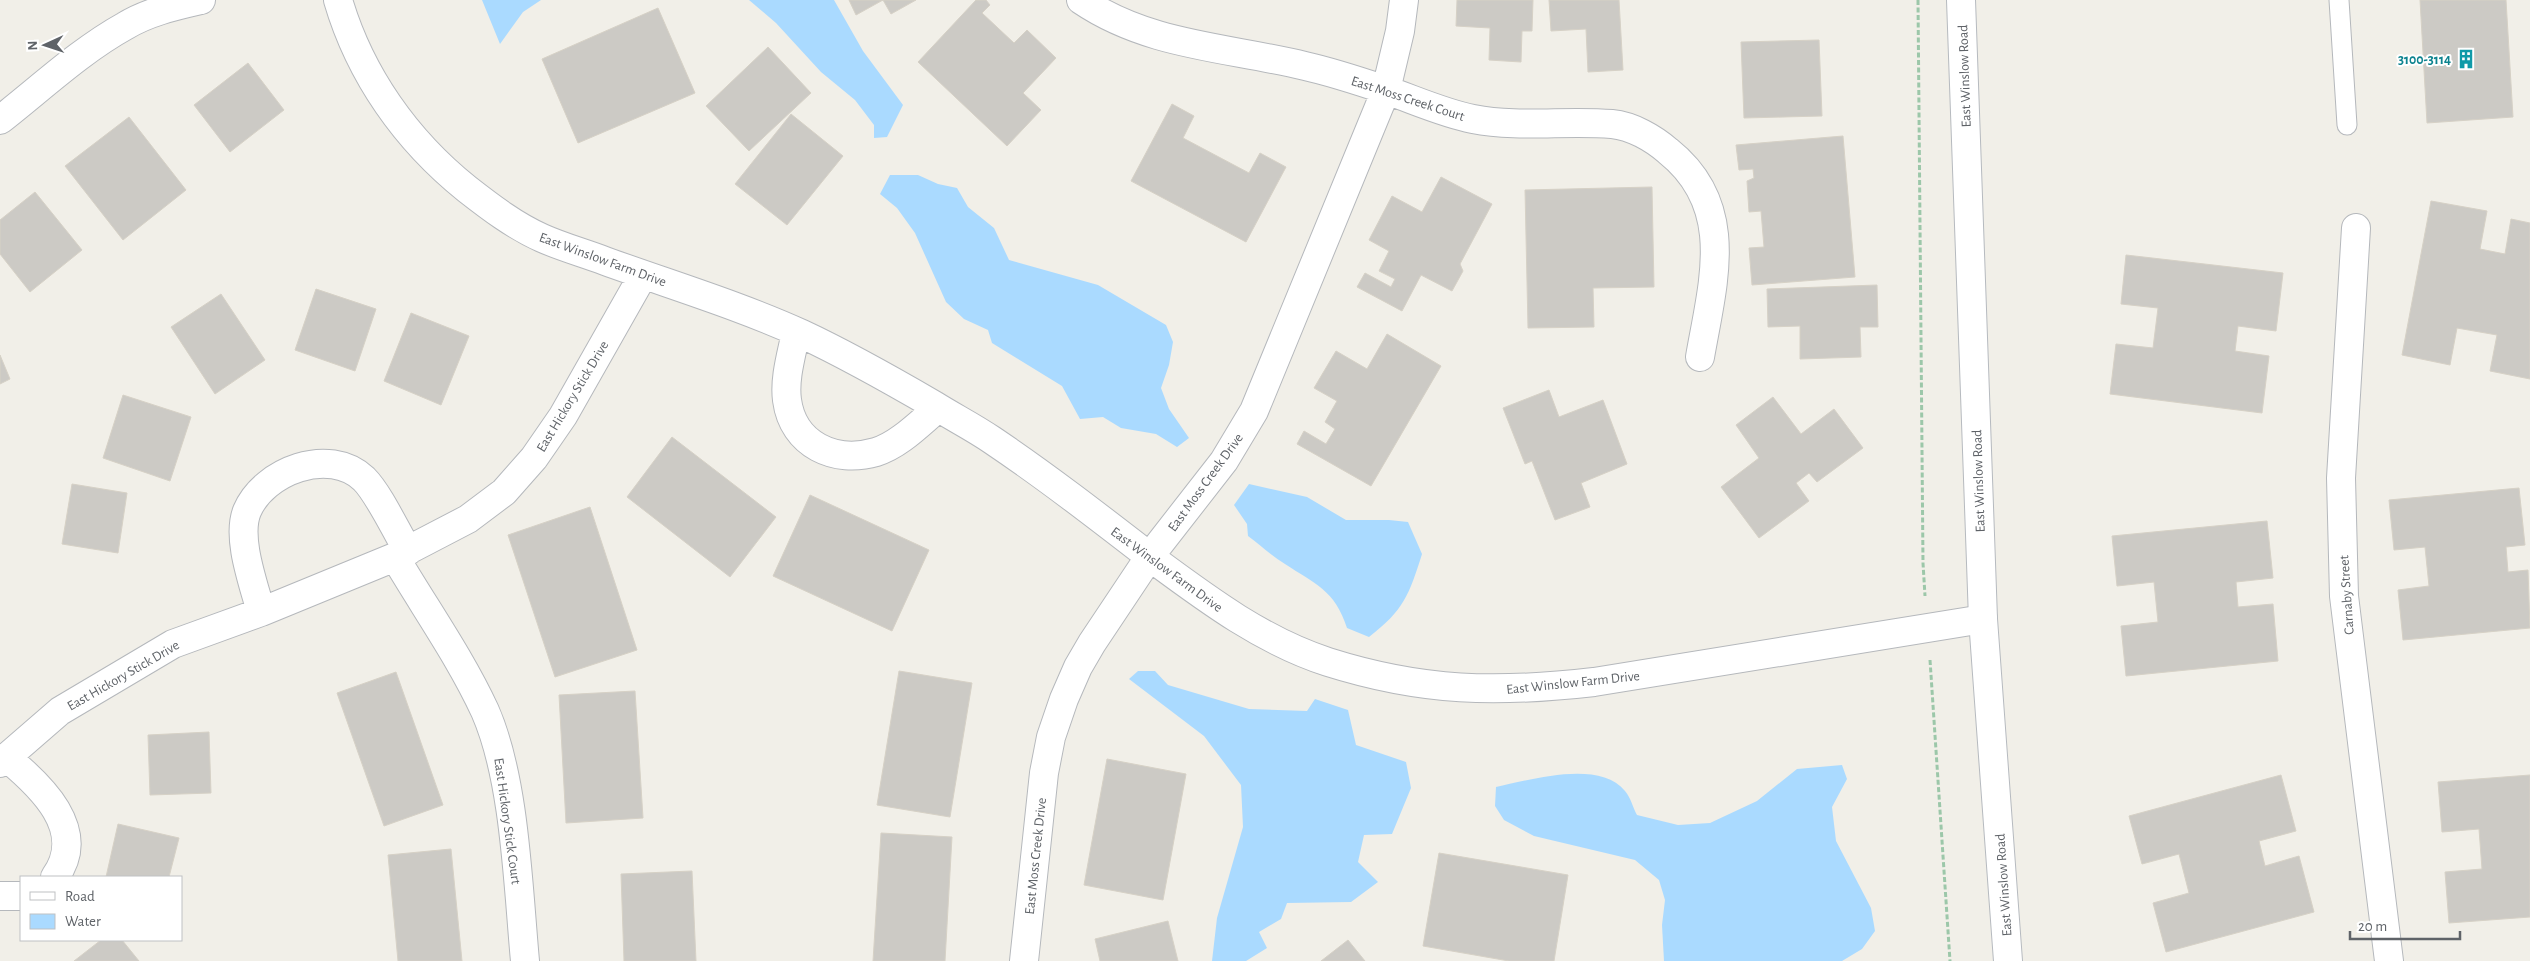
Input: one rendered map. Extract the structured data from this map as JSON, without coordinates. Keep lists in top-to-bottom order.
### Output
{
  "streets": {
    "street": [
      "East Winslow Road",
      "East Moss Creek Court",
      "East Winslow Farm Drive",
      "East Hickory Stick Drive",
      "East Moss Creek Drive",
      "Carnaby Street",
      "East Hickory Stick Court"
    ]
  },
  "crossings": [
    ["East Winslow Road", "East Winslow Farm Drive"],
    ["East Moss Creek Court", "East Moss Creek Drive"],
    ["East Winslow Farm Drive", "East Hickory Stick Drive"],
    ["East Winslow Farm Drive", "East Moss Creek Drive"],
    ["East Hickory Stick Drive", "East Hickory Stick Court"]
  ],
  "places": {
    "building": ["3100-3114"]
  },
  "legend": ["Road", "Water"],
  "scale_bar": "20 m",
  "north": "left"
}
